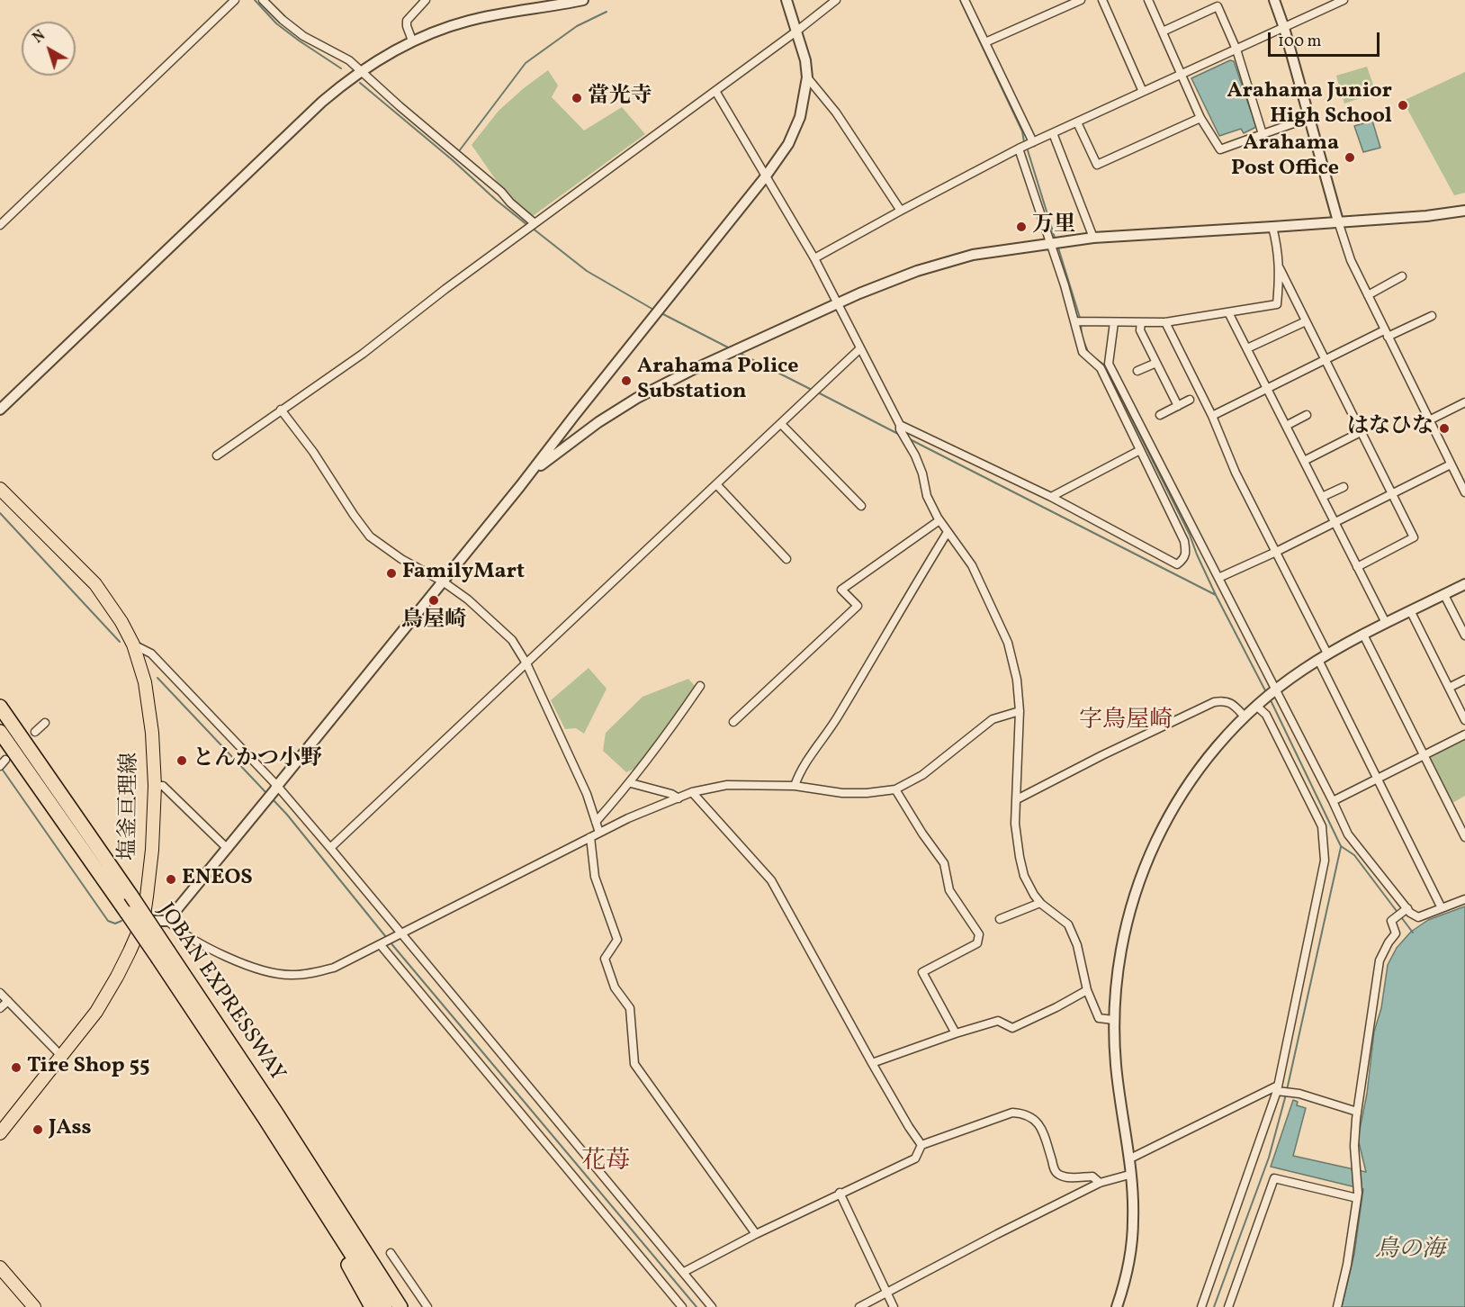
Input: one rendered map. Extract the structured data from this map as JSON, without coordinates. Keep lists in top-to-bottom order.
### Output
{
  "streets": {
    "highway": ["JOBAN EXPRESSWAY"],
    "main road": ["塩釜亘理線"]
  },
  "districts": ["字鳥屋崎", "花苺"],
  "water": ["鳥の海"],
  "places": [
    "當光寺",
    "Arahama Junior High School",
    "Arahama Post Office",
    "万里",
    "Arahama Police Substation",
    "はなひな",
    "FamilyMart",
    "鳥屋崎",
    "とんかつ小野",
    "ENEOS",
    "Tire Shop 55",
    "JAss"
  ],
  "scale_bar": "100 m",
  "north": "top left"
}
